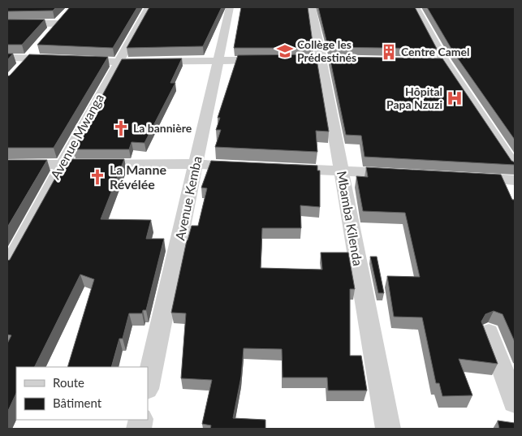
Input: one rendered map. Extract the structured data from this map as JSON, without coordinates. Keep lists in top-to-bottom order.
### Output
{
  "streets": {
    "street": ["Avenue Mwanga", "Avenue Kemba", "Mbamba Kilenda"]
  },
  "places": {
    "school or university": ["Collège les Prédestinés"],
    "building": ["Centre Camel"],
    "hospital": ["Hôpital Papa Nzuzi"],
    "church": ["La bannière", "La Manne Révélée"]
  },
  "legend": ["Route", "Bâtiment"]
}
